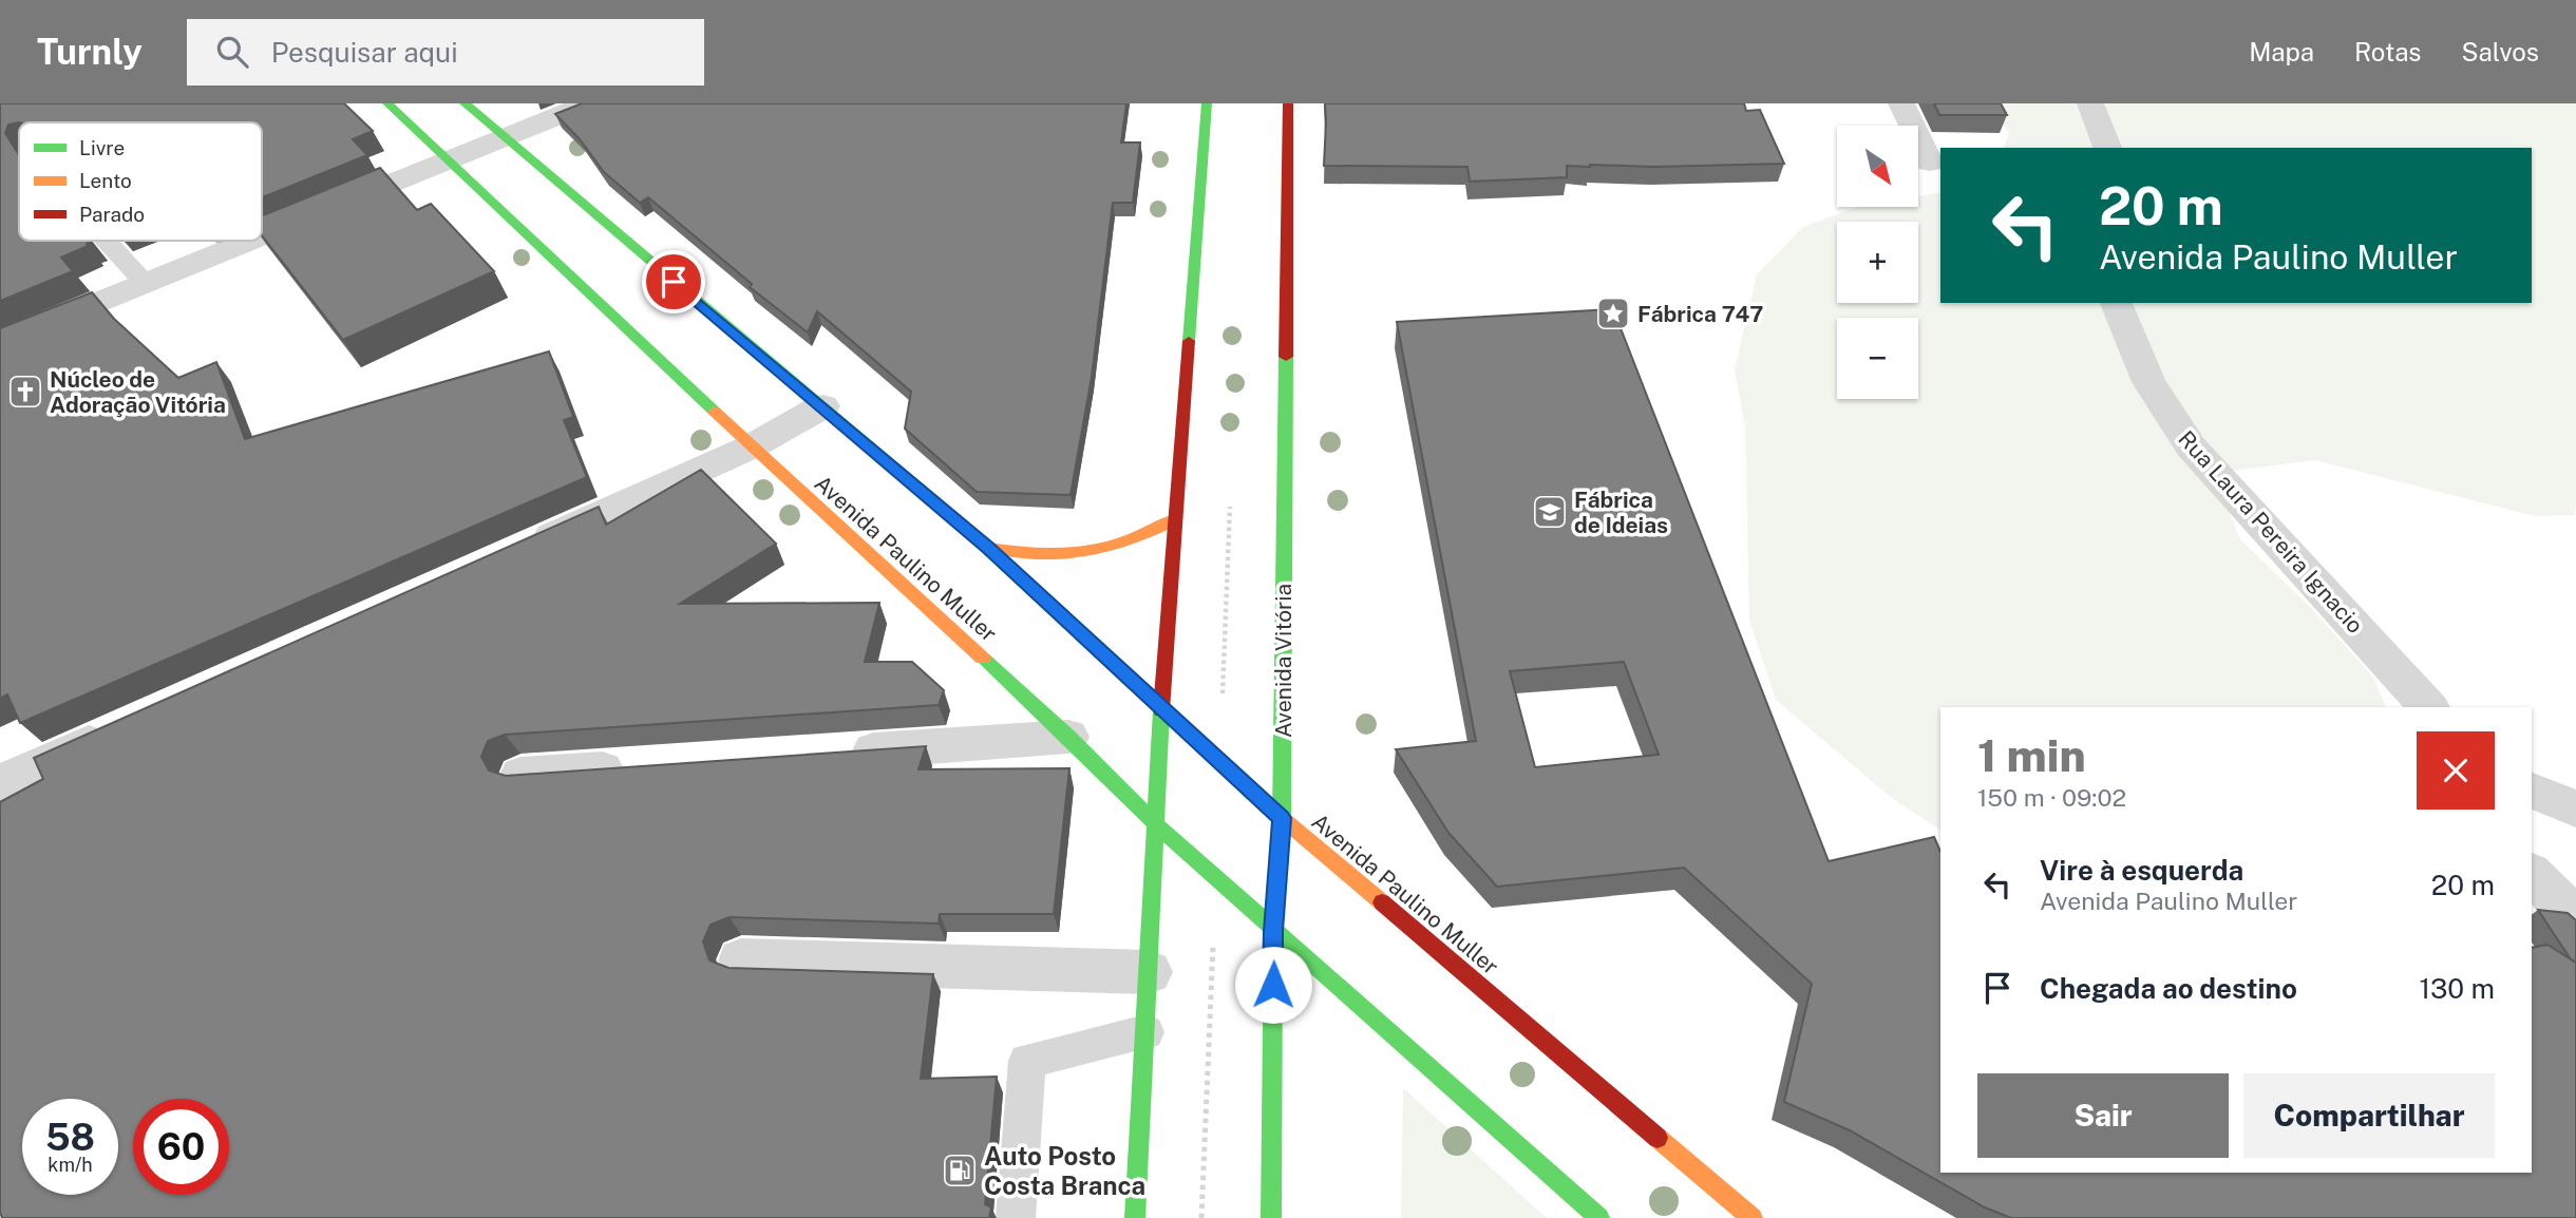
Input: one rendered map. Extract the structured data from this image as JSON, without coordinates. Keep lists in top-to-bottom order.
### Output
{
  "streets": {
    "main road": ["Avenida Paulino Muller", "Avenida Vitória"],
    "street": ["Rua Laura Pereira Ignacio"]
  },
  "crossings": [
    ["Avenida Paulino Muller", "Avenida Vitória"]
  ],
  "places": {
    "place": ["Fábrica 747"],
    "church": ["Núcleo de Adoração Vitória"],
    "school or university": ["Fábrica de Ideias"],
    "fuel station": ["Auto Posto Costa Branca"]
  },
  "legend": ["Livre", "Lento", "Parado"],
  "north": "bottom right",
  "page": {
    "header": "Turnly",
    "search": "Pesquisar aqui",
    "nav": ["Mapa", "Rotas", "Salvos"],
    "map_buttons": ["+", "−"],
    "turn": ["20 m", "Avenida Paulino Muller"],
    "heading": ["1 min", "150 m · 09:02"],
    "list": [
      {
        "name": "Vire à esquerda",
        "note": "Avenida Paulino Muller",
        "value": "20 m"
      },
      {
        "name": "Chegada ao destino",
        "value": "130 m"
      }
    ],
    "buttons": ["Sair", "Compartilhar"],
    "speed": "58 km/h",
    "limit": "60"
  }
}
